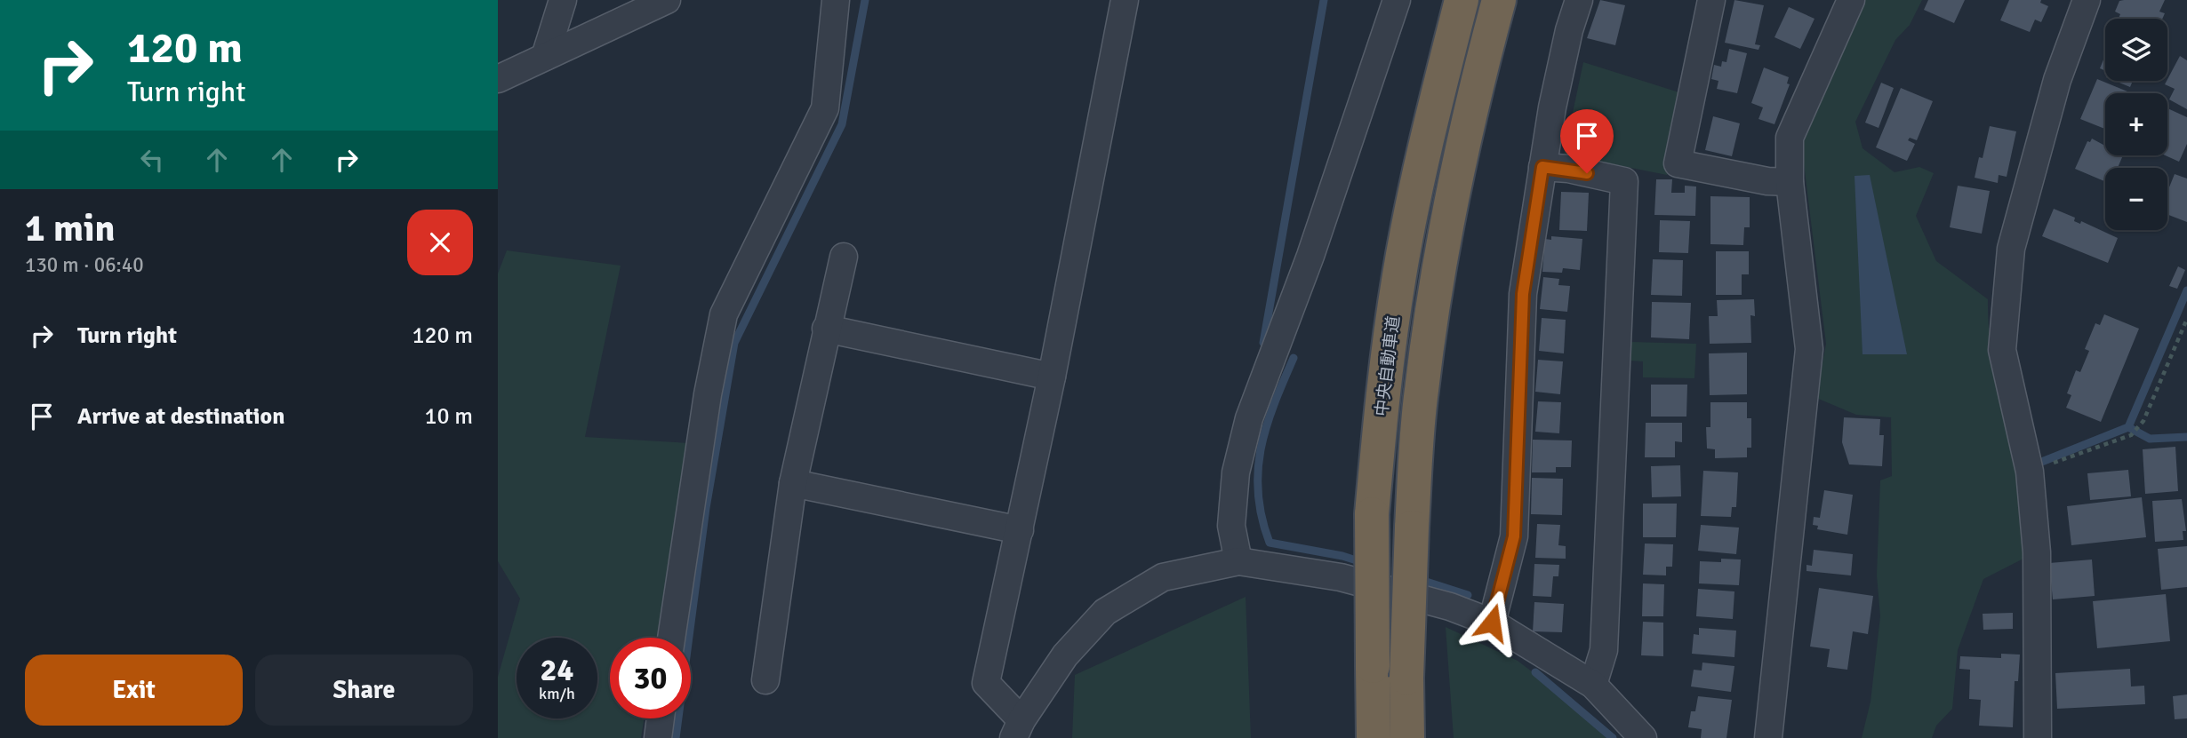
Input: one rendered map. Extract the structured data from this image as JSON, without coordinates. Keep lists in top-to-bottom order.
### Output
{
  "streets": {
    "highway": ["中央自動車道"]
  },
  "page": {
    "turn": ["120 m", "Turn right"],
    "map_buttons": ["+", "−"],
    "heading": ["1 min", "130 m · 06:40"],
    "list": [
      {
        "name": "Turn right",
        "value": "120 m"
      },
      {
        "name": "Arrive at destination",
        "value": "10 m"
      }
    ],
    "speed": "24 km/h",
    "limit": "30",
    "buttons": ["Exit", "Share"]
  }
}
